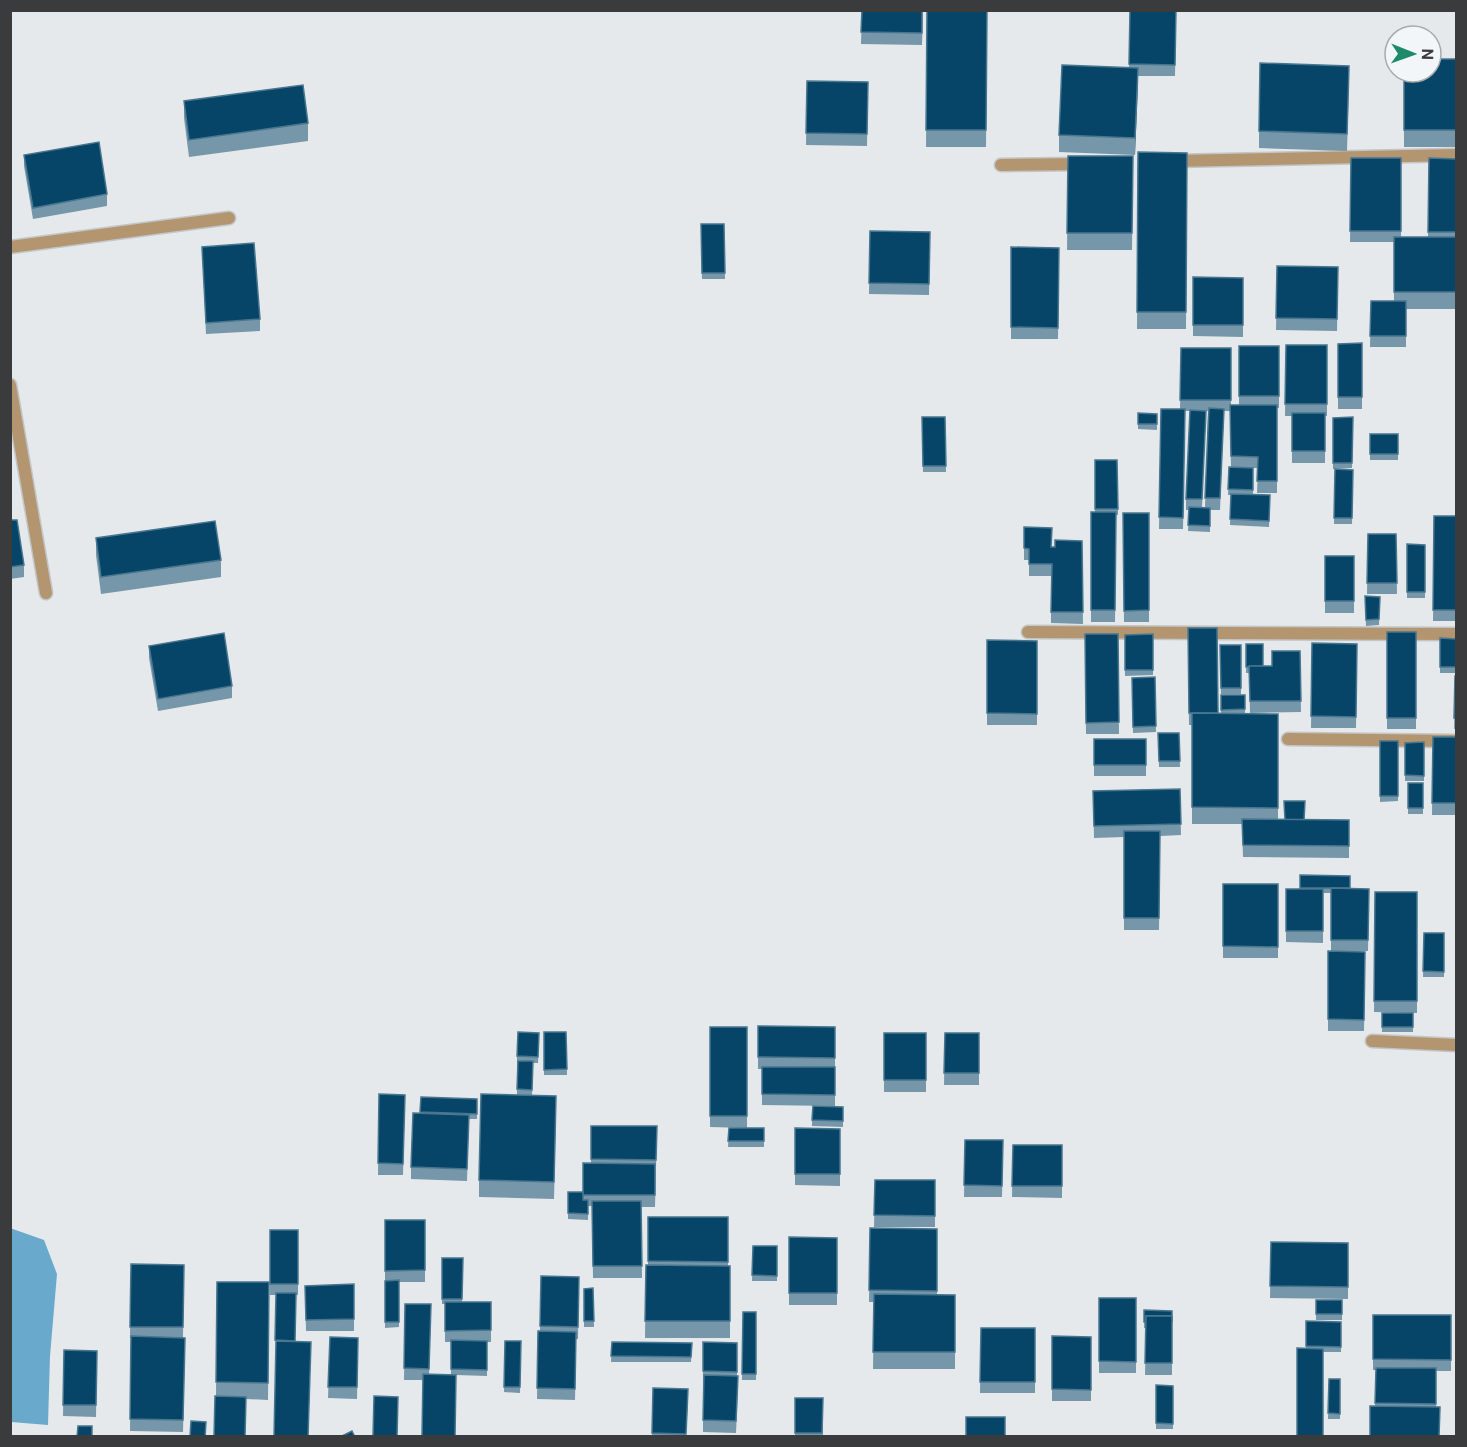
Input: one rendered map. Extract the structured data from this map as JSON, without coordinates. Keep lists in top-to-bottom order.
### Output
{
  "north": "right"
}
